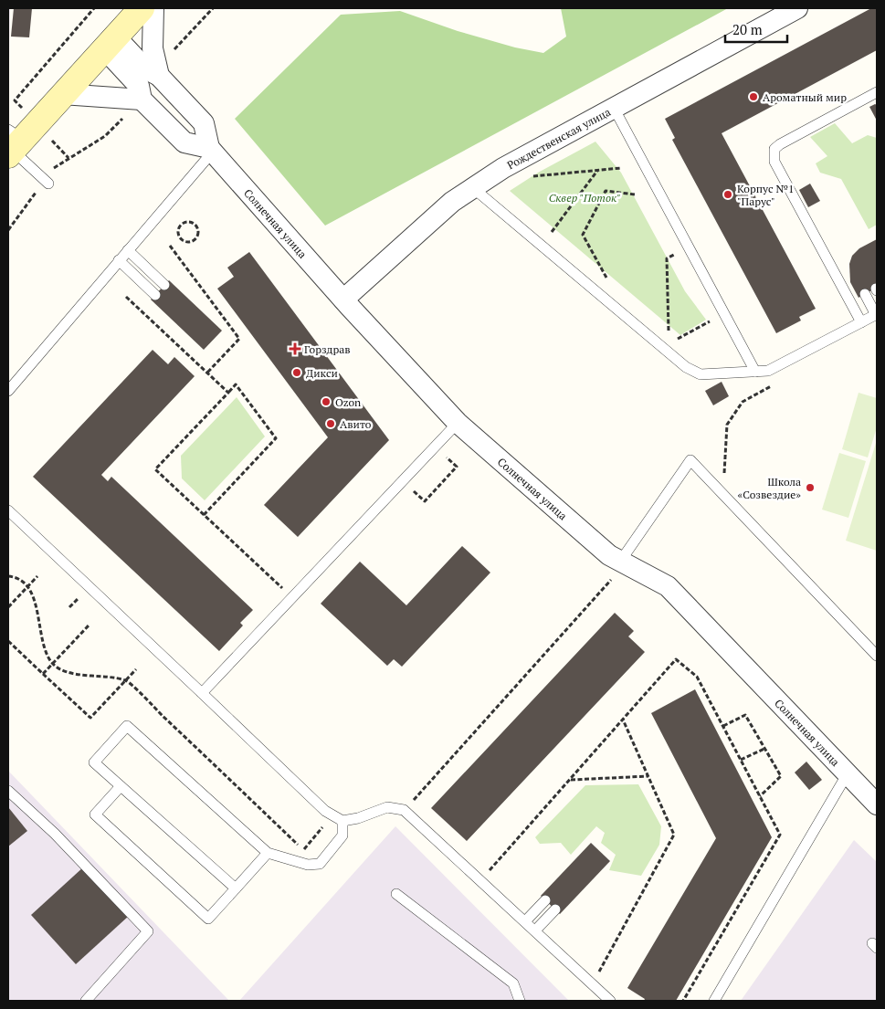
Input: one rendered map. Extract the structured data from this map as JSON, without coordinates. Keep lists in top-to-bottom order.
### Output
{
  "streets": {
    "street": ["Рождественская улица", "Солнечная улица"]
  },
  "crossings": [
    ["Рождественская улица", "Солнечная улица"]
  ],
  "parks": ["Сквер \"Поток\""],
  "places": {
    "other": [
      "Ароматный мир",
      "Корпус №1 \"Парус\"",
      "Дикси",
      "Ozon",
      "Авито",
      "Школа «Созвездие»"
    ],
    "health": ["Горздрав"]
  },
  "scale_bar": "20 m"
}
